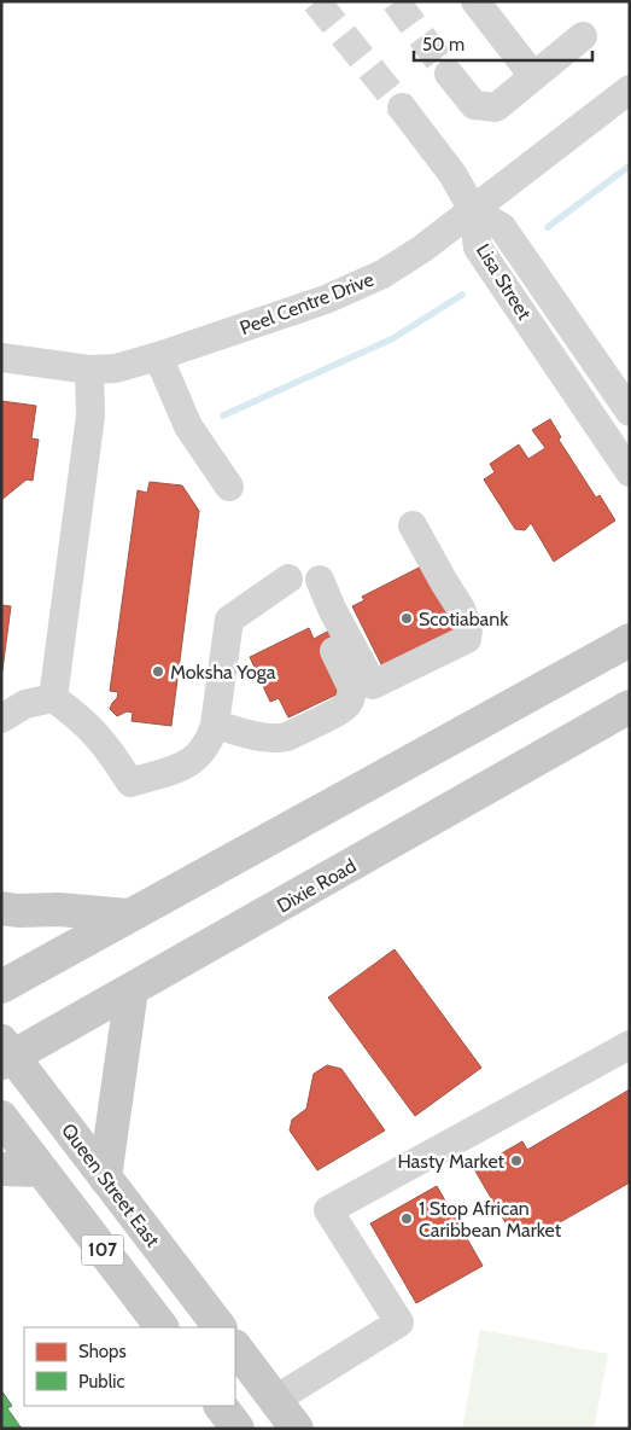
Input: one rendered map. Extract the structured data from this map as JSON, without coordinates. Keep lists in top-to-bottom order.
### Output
{
  "streets": {
    "main road": ["Dixie Road", "Queen Street East", "107"],
    "street": ["Lisa Street", "Peel Centre Drive"]
  },
  "crossings": [
    ["Lisa Street", "Peel Centre Drive"],
    ["Dixie Road", "Queen Street East"]
  ],
  "places": [
    "Scotiabank",
    "Moksha Yoga",
    "Hasty Market",
    "1 Stop African Caribbean Market"
  ],
  "legend": ["Shops", "Public"],
  "scale_bar": "50 m"
}
